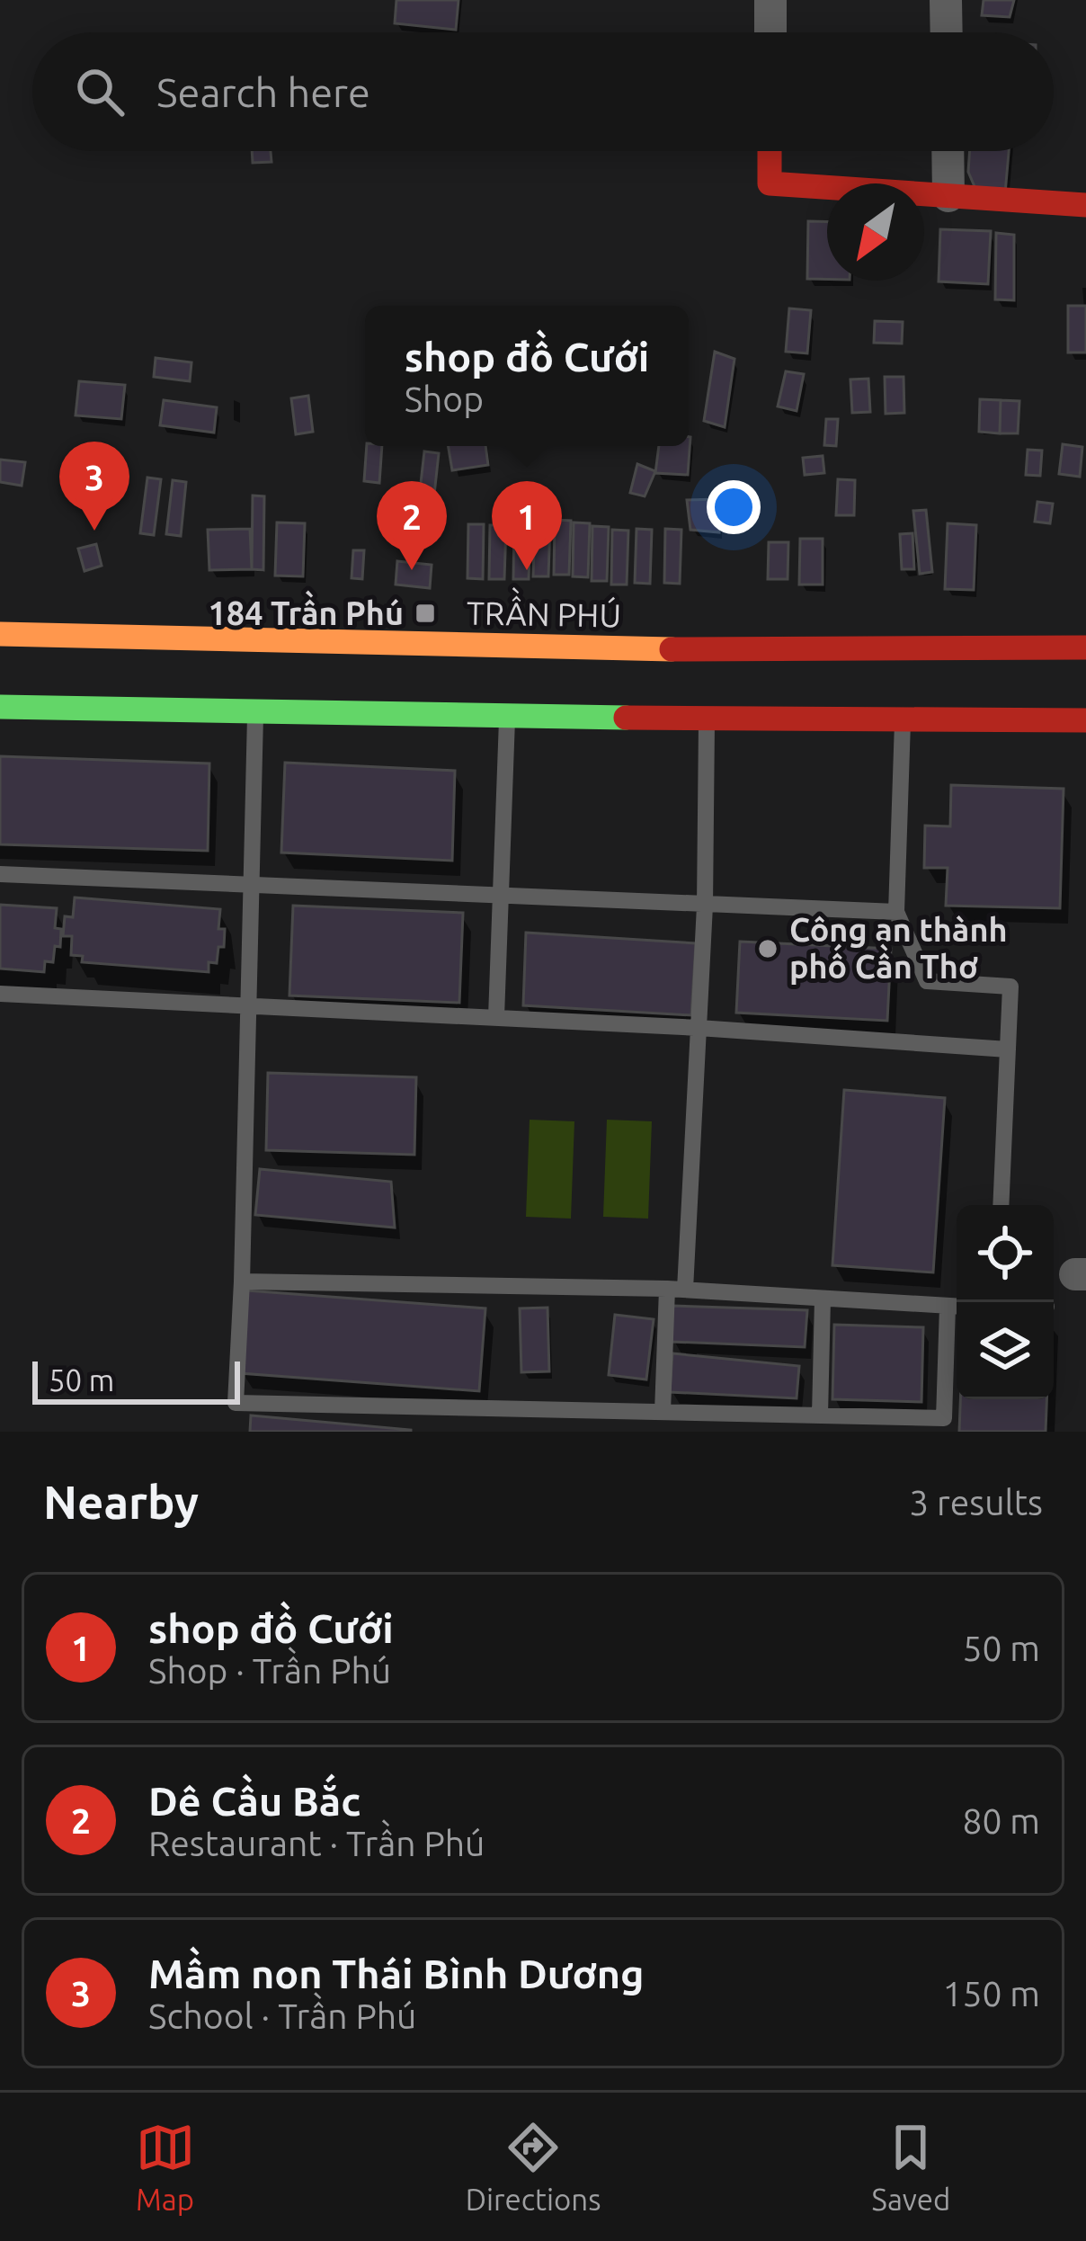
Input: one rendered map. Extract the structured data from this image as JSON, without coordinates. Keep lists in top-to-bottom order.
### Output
{
  "streets": {
    "street": ["TRẦN PHÚ"]
  },
  "places": {
    "transit": ["184 Trần Phú"],
    "other": ["Công an thành phố Cần Thơ"]
  },
  "scale_bar": "50 m",
  "north": "bottom left",
  "page": {
    "search": "Search here",
    "popup": ["shop đồ Cưới", "Shop"],
    "pins": ["3", "1", "2"],
    "scale": "50 m",
    "heading": ["Nearby", "3 results"],
    "list": [
      {
        "mark": "1",
        "name": "shop đồ Cưới",
        "note": "Shop · Trần Phú",
        "value": "50 m"
      },
      {
        "mark": "2",
        "name": "Dê Cầu Bắc",
        "note": "Restaurant · Trần Phú",
        "value": "80 m"
      },
      {
        "mark": "3",
        "name": "Mầm non Thái Bình Dương",
        "note": "School · Trần Phú",
        "value": "150 m"
      }
    ],
    "nav": ["Map", "Directions", "Saved"]
  }
}
